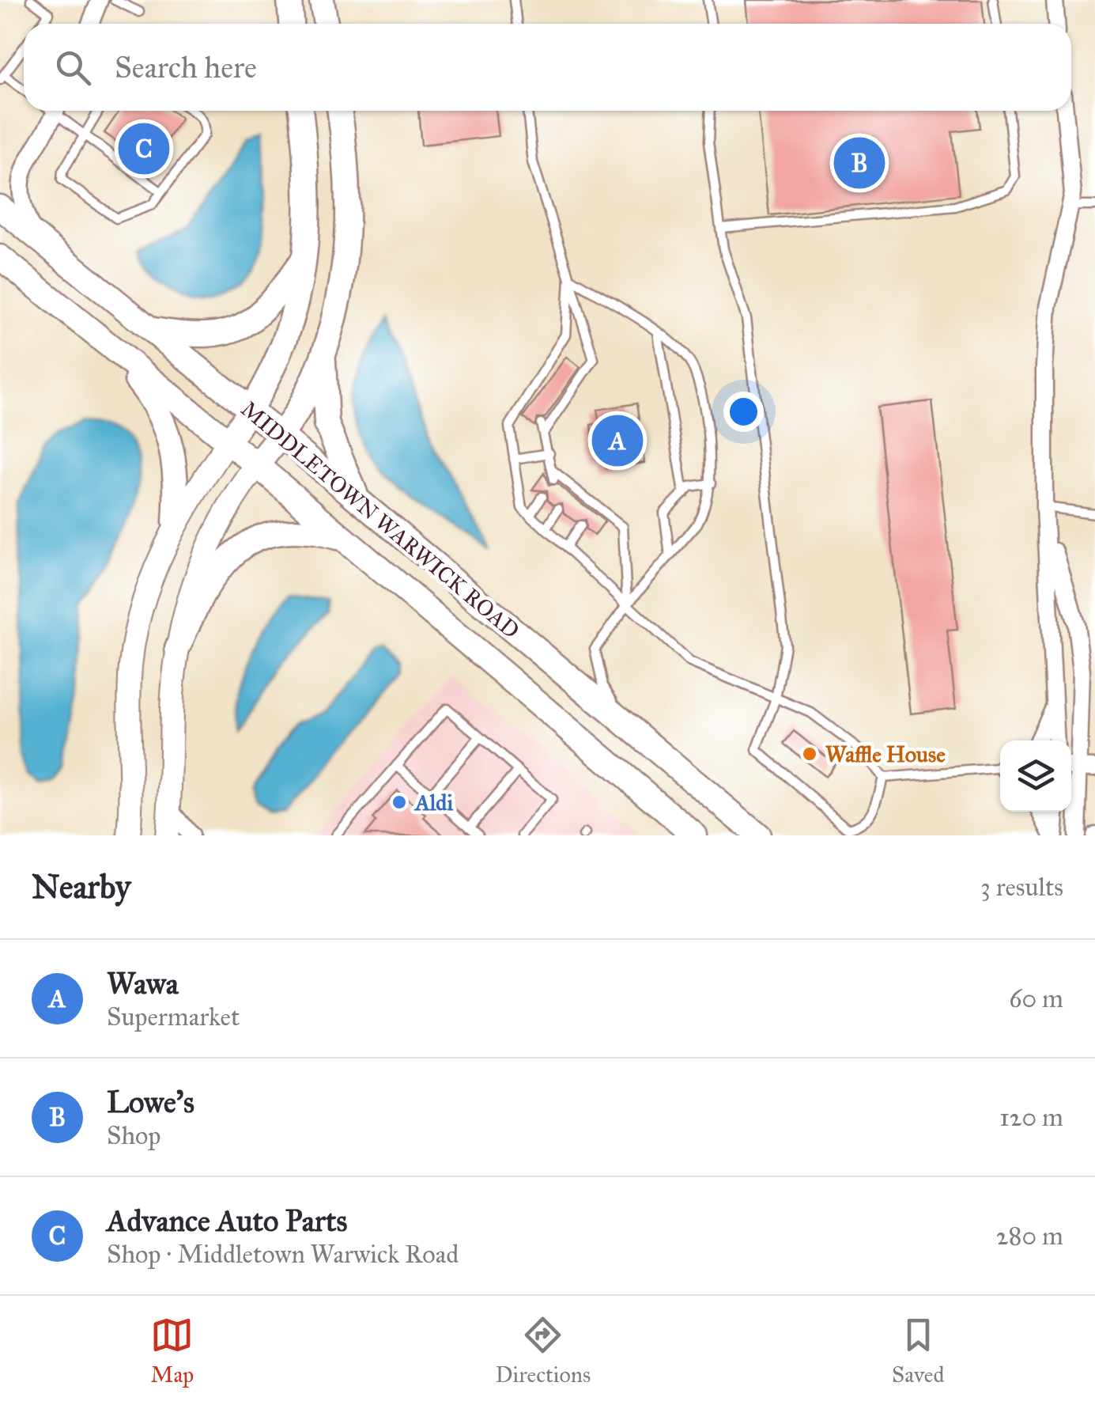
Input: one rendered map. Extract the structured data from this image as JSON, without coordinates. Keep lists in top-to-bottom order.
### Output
{
  "streets": {
    "main road": ["MIDDLETOWN WARWICK ROAD"]
  },
  "places": ["Waffle House", "Aldi"],
  "page": {
    "search": "Search here",
    "pins": ["C", "B", "A"],
    "heading": ["Nearby", "3 results"],
    "list": [
      {
        "mark": "A",
        "name": "Wawa",
        "note": "Supermarket",
        "value": "60 m"
      },
      {
        "mark": "B",
        "name": "Lowe's",
        "note": "Shop",
        "value": "120 m"
      },
      {
        "mark": "C",
        "name": "Advance Auto Parts",
        "note": "Shop · Middletown Warwick Road",
        "value": "280 m"
      }
    ],
    "nav": ["Map", "Directions", "Saved"]
  }
}
